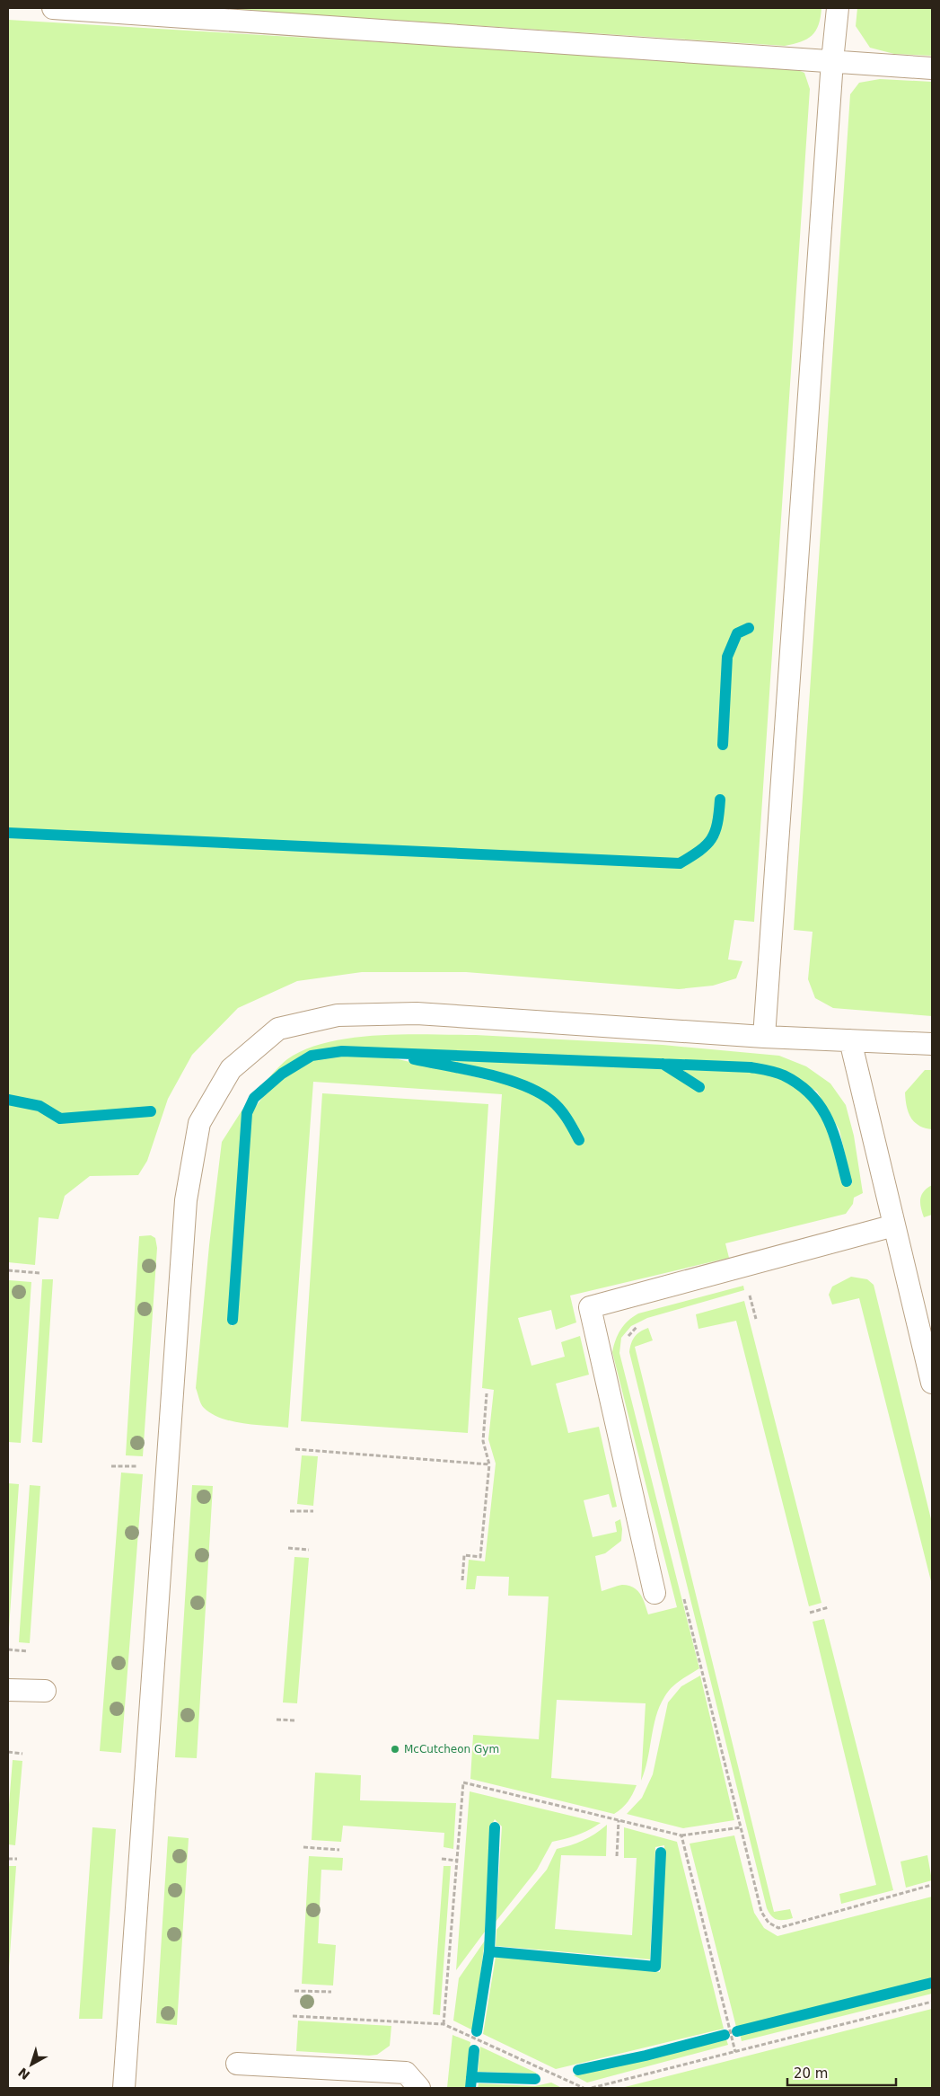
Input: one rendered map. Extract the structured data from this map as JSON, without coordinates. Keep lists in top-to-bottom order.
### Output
{
  "places": ["McCutcheon Gym"],
  "scale_bar": "20 m",
  "north": "bottom left"
}
